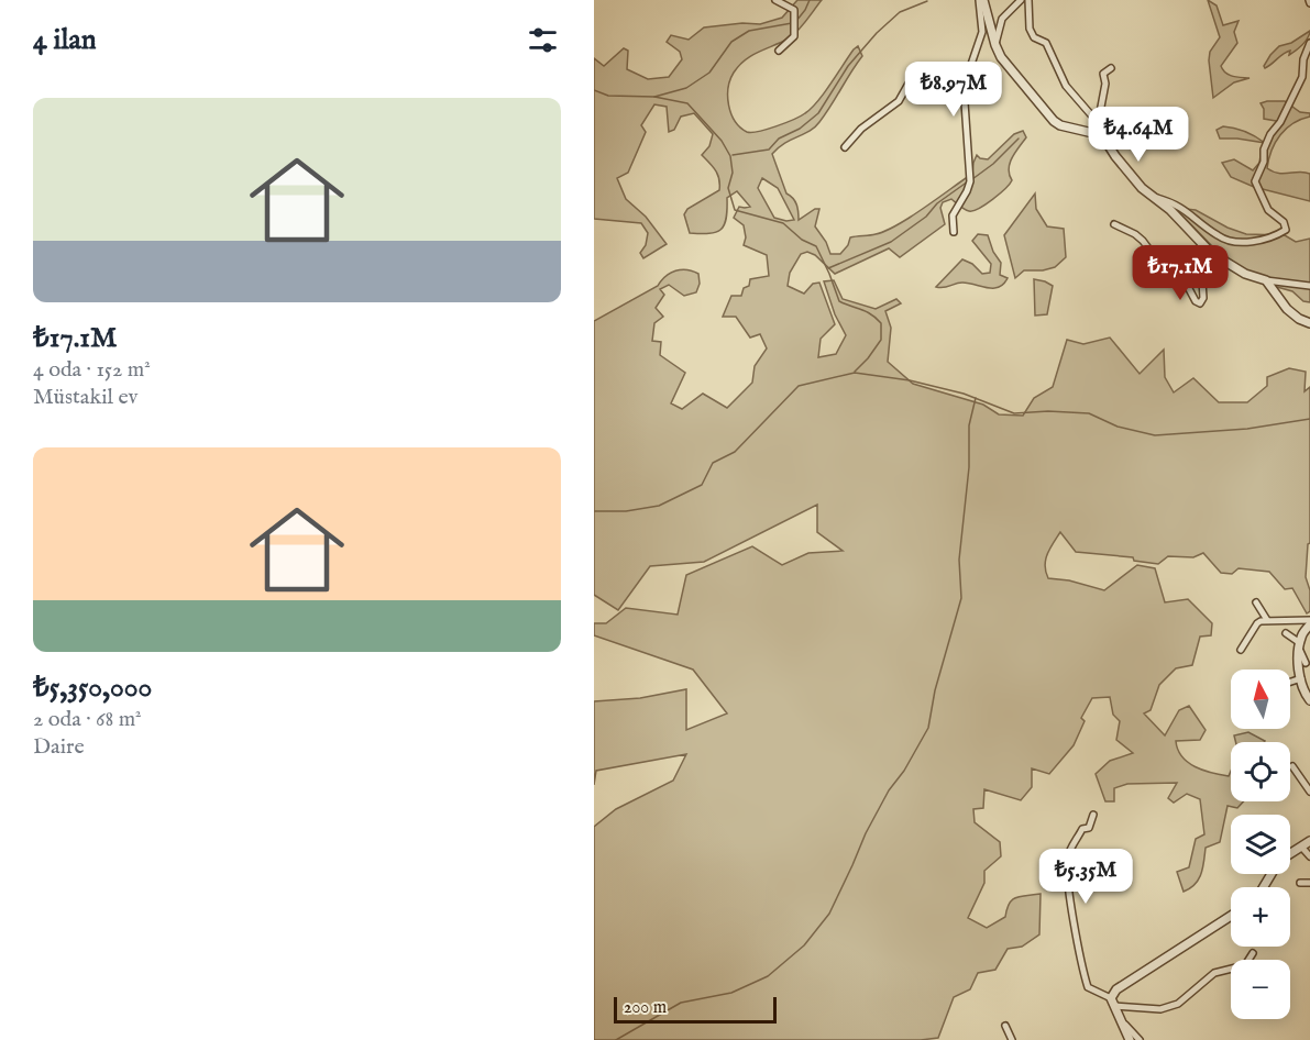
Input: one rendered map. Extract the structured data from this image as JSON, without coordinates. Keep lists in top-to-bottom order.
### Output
{
  "scale_bar": "200 m",
  "north": "top",
  "page": {
    "heading": "4 ilan",
    "price": [
      "₺8.97M",
      "₺4.64M",
      "₺17.1M",
      "₺5.35M"
    ],
    "list": [
      {
        "name": "₺17.1M",
        "note": "4 oda · 152 m² · Müstakil ev"
      },
      {
        "name": "₺5,350,000",
        "note": "2 oda · 68 m² · Daire"
      }
    ],
    "map_buttons": ["+", "−"],
    "scale": "200 m"
  }
}
